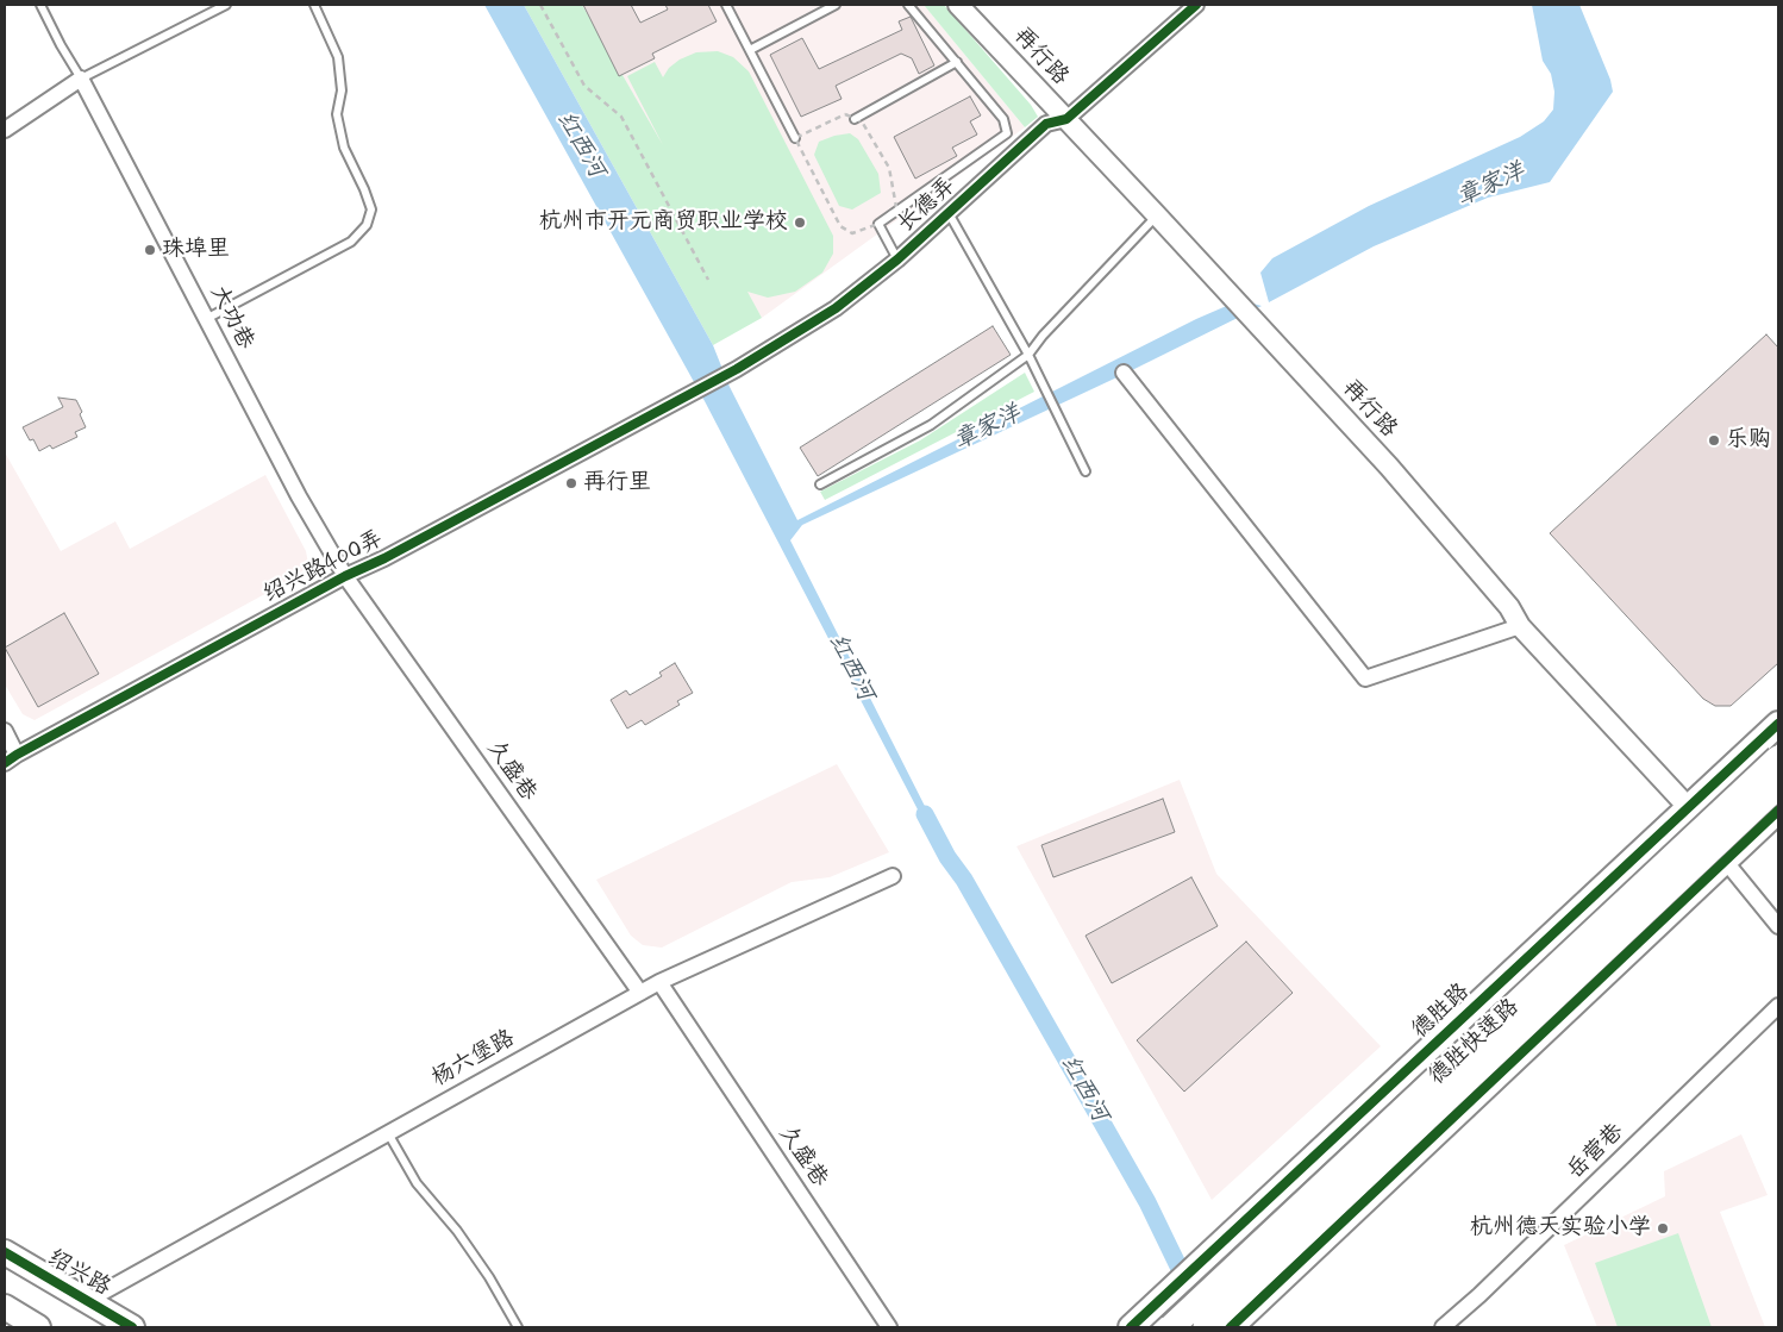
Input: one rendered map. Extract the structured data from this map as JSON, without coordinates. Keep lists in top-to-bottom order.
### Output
{
  "streets": {
    "highway": ["德胜快速路"],
    "main road": ["德胜路", "绍兴路"],
    "street": [
      "再行路",
      "长德弄",
      "大功巷",
      "绍兴路400弄",
      "久盛巷",
      "杨六堡路",
      "岳营巷"
    ]
  },
  "crossings": [
    ["再行路", "长德弄"],
    ["再行路", "德胜路"],
    ["长德弄", "绍兴路400弄"],
    ["大功巷", "绍兴路400弄"],
    ["大功巷", "久盛巷"],
    ["绍兴路400弄", "久盛巷"],
    ["久盛巷", "杨六堡路"],
    ["杨六堡路", "绍兴路"]
  ],
  "water": ["红西河", "章家洋"],
  "places": [
    "杭州市开元商贸职业学校",
    "珠埠里",
    "乐购",
    "再行里",
    "杭州德天实验小学"
  ]
}
